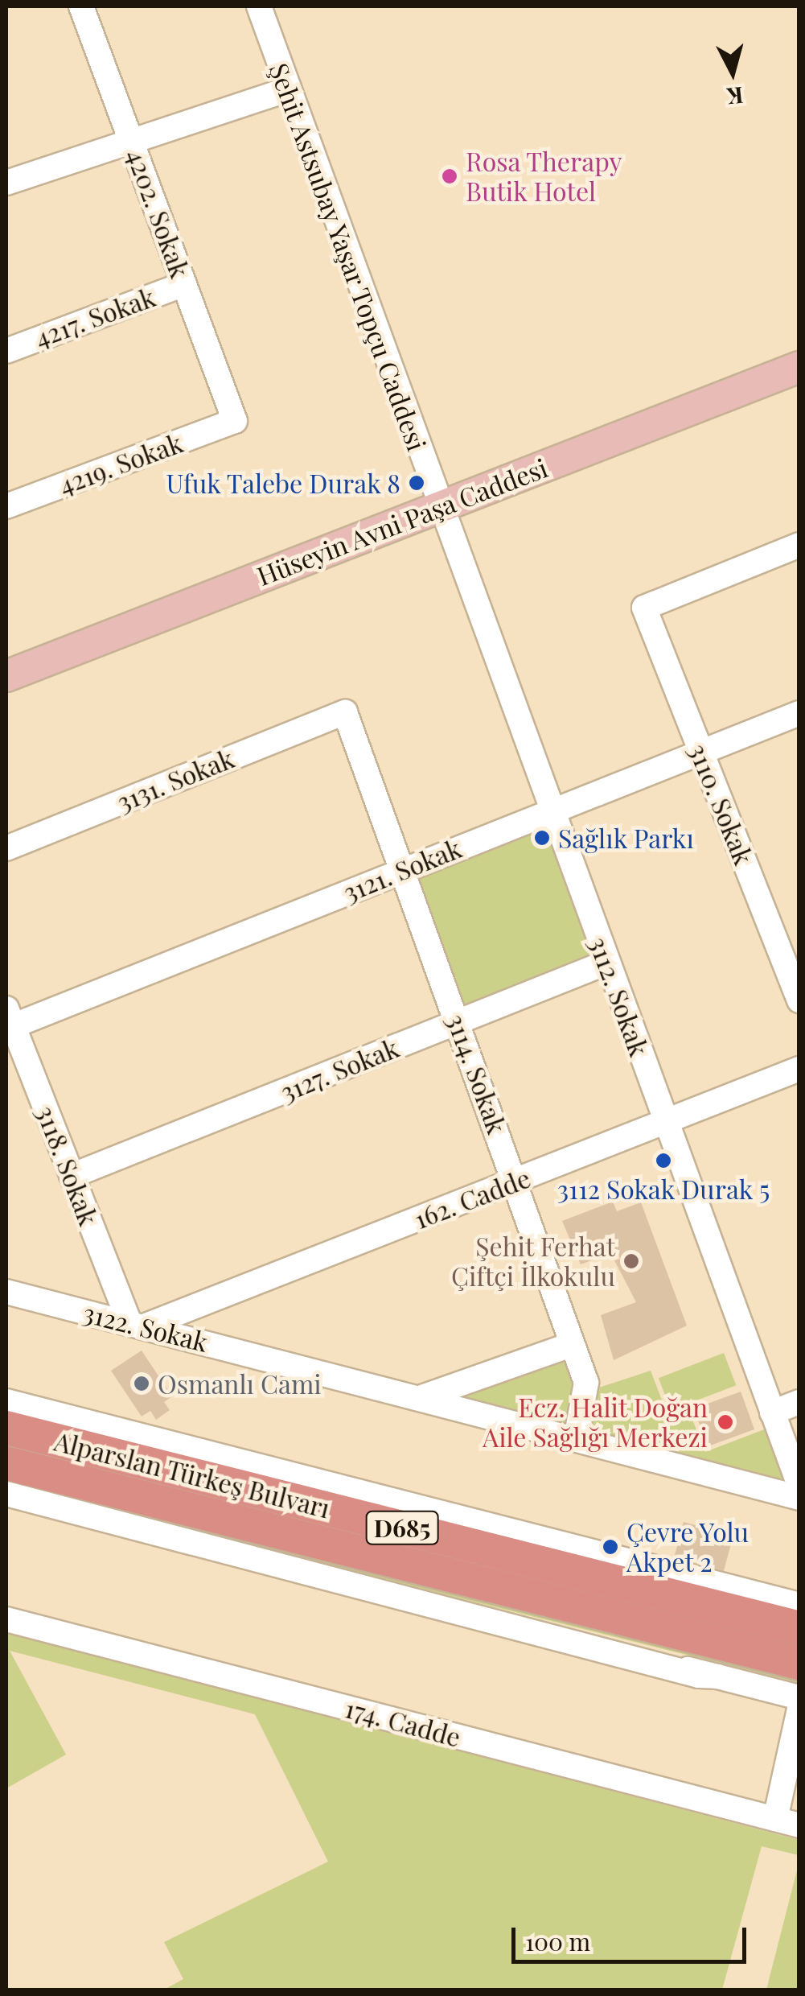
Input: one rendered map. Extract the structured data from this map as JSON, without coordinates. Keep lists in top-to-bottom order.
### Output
{
  "streets": {
    "highway": ["Alparslan Türkeş Bulvarı", "D685"],
    "main road": ["Hüseyin Avni Paşa Caddesi"],
    "street": [
      "4202. Sokak",
      "Şehit Astsubay Yaşar Topçu Caddesi",
      "4217. Sokak",
      "4219. Sokak",
      "3131. Sokak",
      "3110. Sokak",
      "3121. Sokak",
      "3112. Sokak",
      "3127. Sokak",
      "3114. Sokak",
      "3118. Sokak",
      "162. Cadde",
      "3122. Sokak",
      "174. Cadde"
    ]
  },
  "crossings": [
    ["4202. Sokak", "4217. Sokak"],
    ["4202. Sokak", "4219. Sokak"],
    ["Şehit Astsubay Yaşar Topçu Caddesi", "Hüseyin Avni Paşa Caddesi"],
    ["Şehit Astsubay Yaşar Topçu Caddesi", "3112. Sokak"],
    ["Hüseyin Avni Paşa Caddesi", "3112. Sokak"],
    ["3131. Sokak", "3114. Sokak"],
    ["3110. Sokak", "3121. Sokak"],
    ["3121. Sokak", "3112. Sokak"],
    ["3121. Sokak", "3114. Sokak"],
    ["3121. Sokak", "3118. Sokak"],
    ["3112. Sokak", "3127. Sokak"],
    ["3112. Sokak", "162. Cadde"],
    ["3127. Sokak", "3114. Sokak"],
    ["3127. Sokak", "3118. Sokak"],
    ["3114. Sokak", "162. Cadde"],
    ["3114. Sokak", "3122. Sokak"],
    ["3118. Sokak", "162. Cadde"],
    ["3118. Sokak", "3122. Sokak"],
    ["162. Cadde", "3122. Sokak"]
  ],
  "places": [
    "Rosa Therapy Butik Hotel",
    "Ufuk Talebe Durak 8",
    "Sağlık Parkı",
    "3112 Sokak Durak 5",
    "Şehit Ferhat Çiftçi İlkokulu",
    "Osmanlı Cami",
    "Ecz. Halit Doğan Aile Sağlığı Merkezi",
    "Çevre Yolu Akpet 2"
  ],
  "scale_bar": "100 m",
  "north": "bottom"
}
